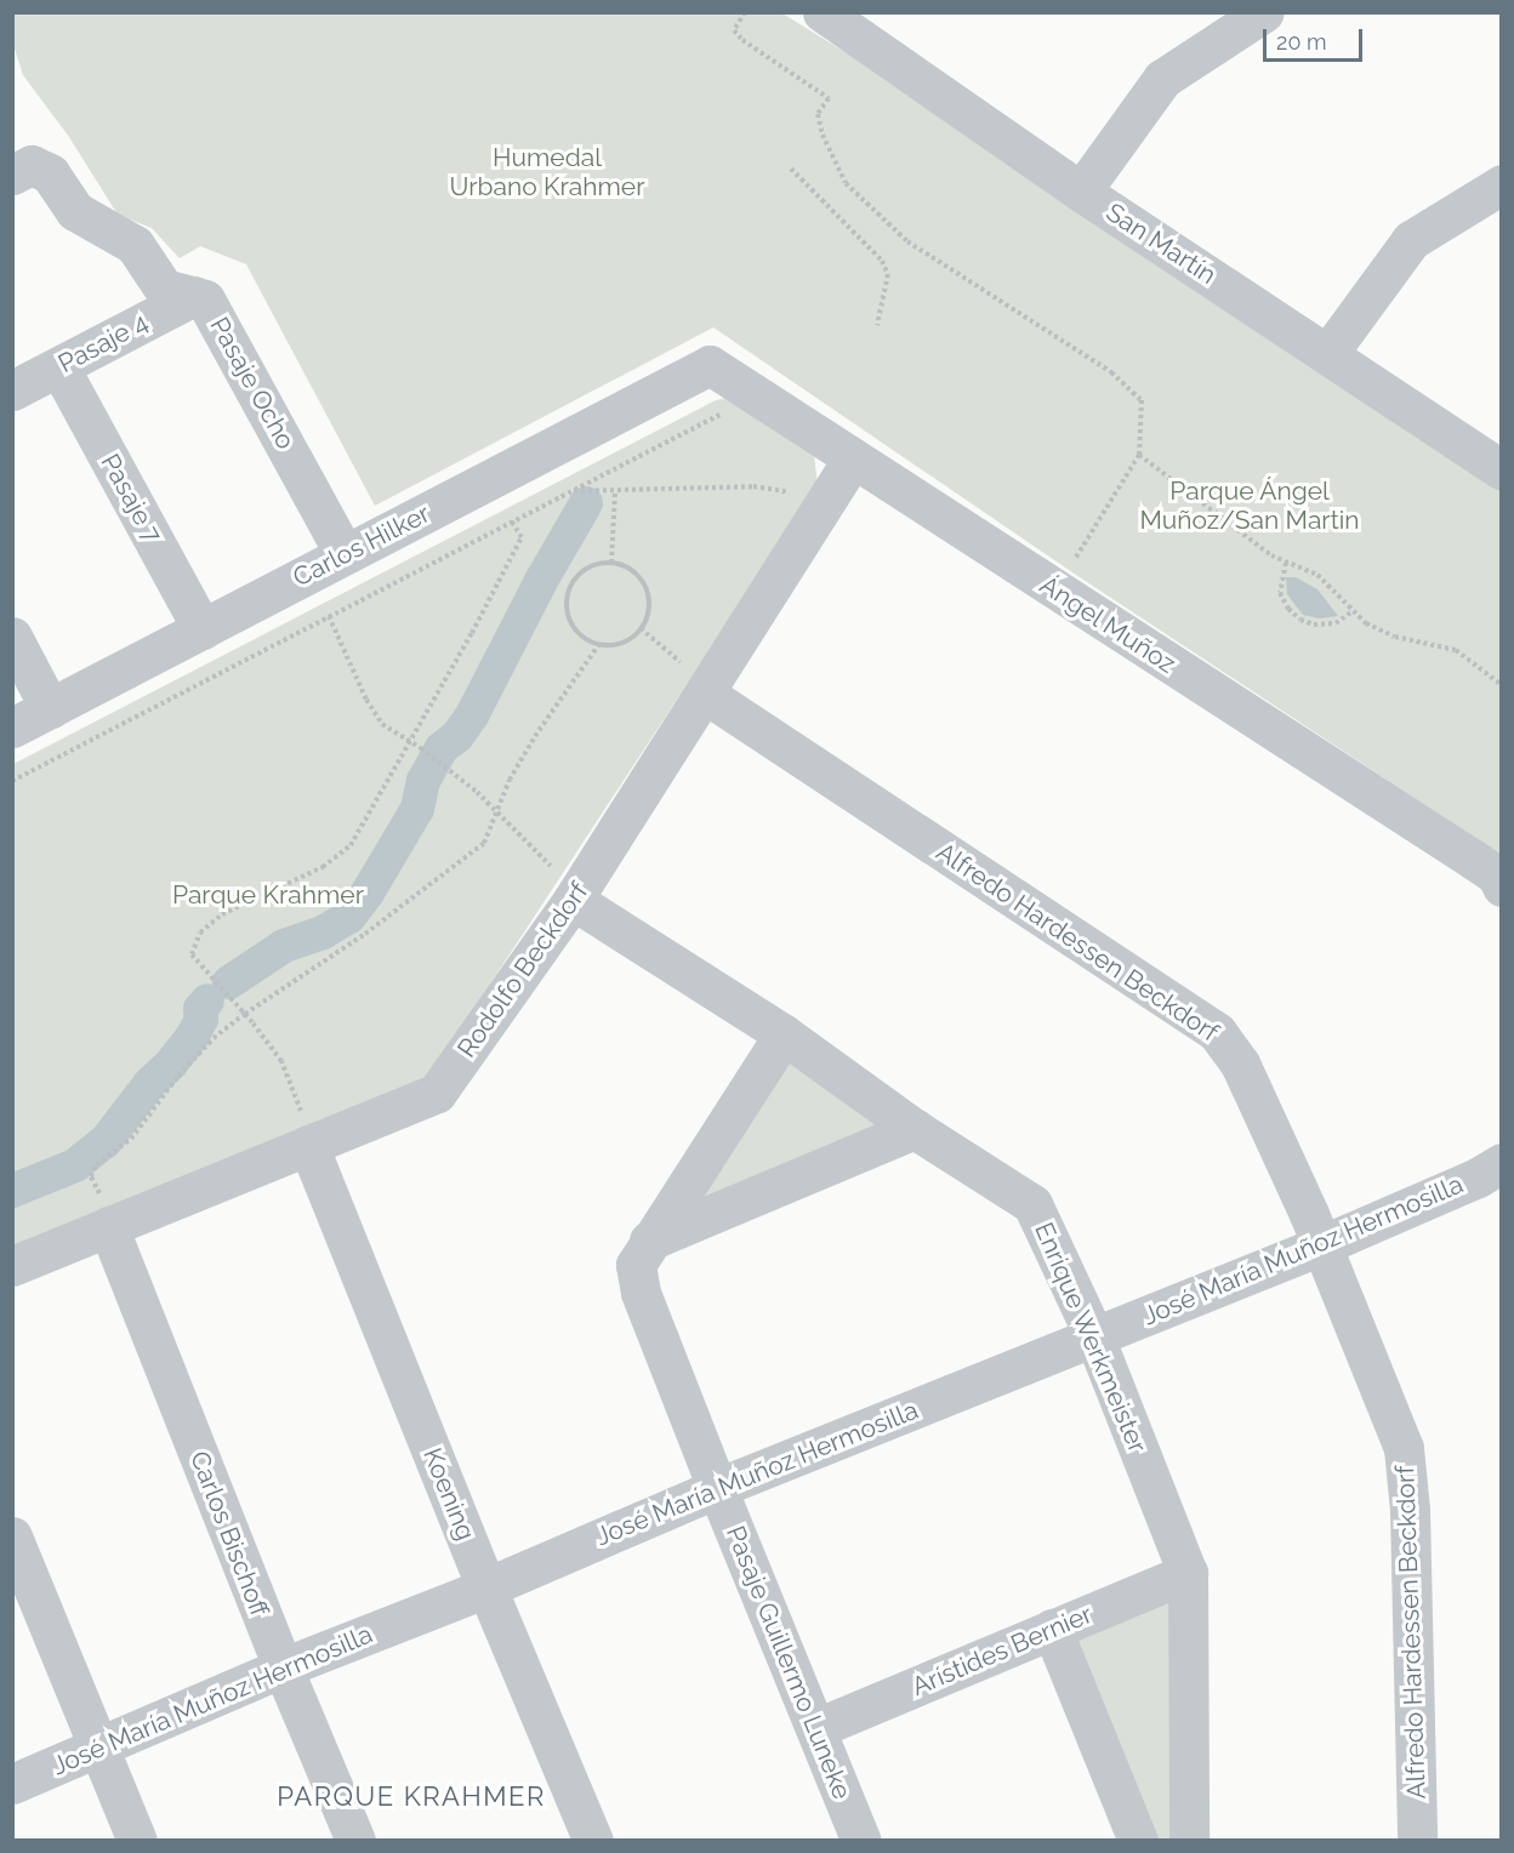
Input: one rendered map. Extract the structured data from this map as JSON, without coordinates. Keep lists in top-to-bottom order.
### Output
{
  "streets": {
    "street": [
      "San Martín",
      "Pasaje 4",
      "Pasaje Ocho",
      "Pasaje 7",
      "Carlos Hilker",
      "Ángel Muñoz",
      "Alfredo Hardessen Beckdorf",
      "Rodolfo Beckdorf",
      "José María Muñoz Hermosilla",
      "Enrique Werkmeister",
      "Koening",
      "Carlos Bischoff",
      "Arístides Bernier",
      "Pasaje Guillermo Luneke"
    ]
  },
  "crossings": [
    ["Pasaje 4", "Pasaje Ocho"],
    ["Pasaje 4", "Pasaje 7"],
    ["Pasaje Ocho", "Carlos Hilker"],
    ["Pasaje 7", "Carlos Hilker"],
    ["Carlos Hilker", "Ángel Muñoz"],
    ["Ángel Muñoz", "Rodolfo Beckdorf"],
    ["Alfredo Hardessen Beckdorf", "Rodolfo Beckdorf"],
    ["Alfredo Hardessen Beckdorf", "José María Muñoz Hermosilla"],
    ["Rodolfo Beckdorf", "Enrique Werkmeister"],
    ["Rodolfo Beckdorf", "Koening"],
    ["Rodolfo Beckdorf", "Carlos Bischoff"],
    ["José María Muñoz Hermosilla", "Enrique Werkmeister"],
    ["José María Muñoz Hermosilla", "Koening"],
    ["José María Muñoz Hermosilla", "Carlos Bischoff"],
    ["José María Muñoz Hermosilla", "Pasaje Guillermo Luneke"],
    ["Enrique Werkmeister", "Arístides Bernier"],
    ["Enrique Werkmeister", "Pasaje Guillermo Luneke"],
    ["Arístides Bernier", "Pasaje Guillermo Luneke"]
  ],
  "districts": ["PARQUE KRAHMER"],
  "parks": ["Humedal Urbano Krahmer", "Parque Ángel Muñoz/San Martin", "Parque Krahmer"],
  "scale_bar": "20 m"
}
